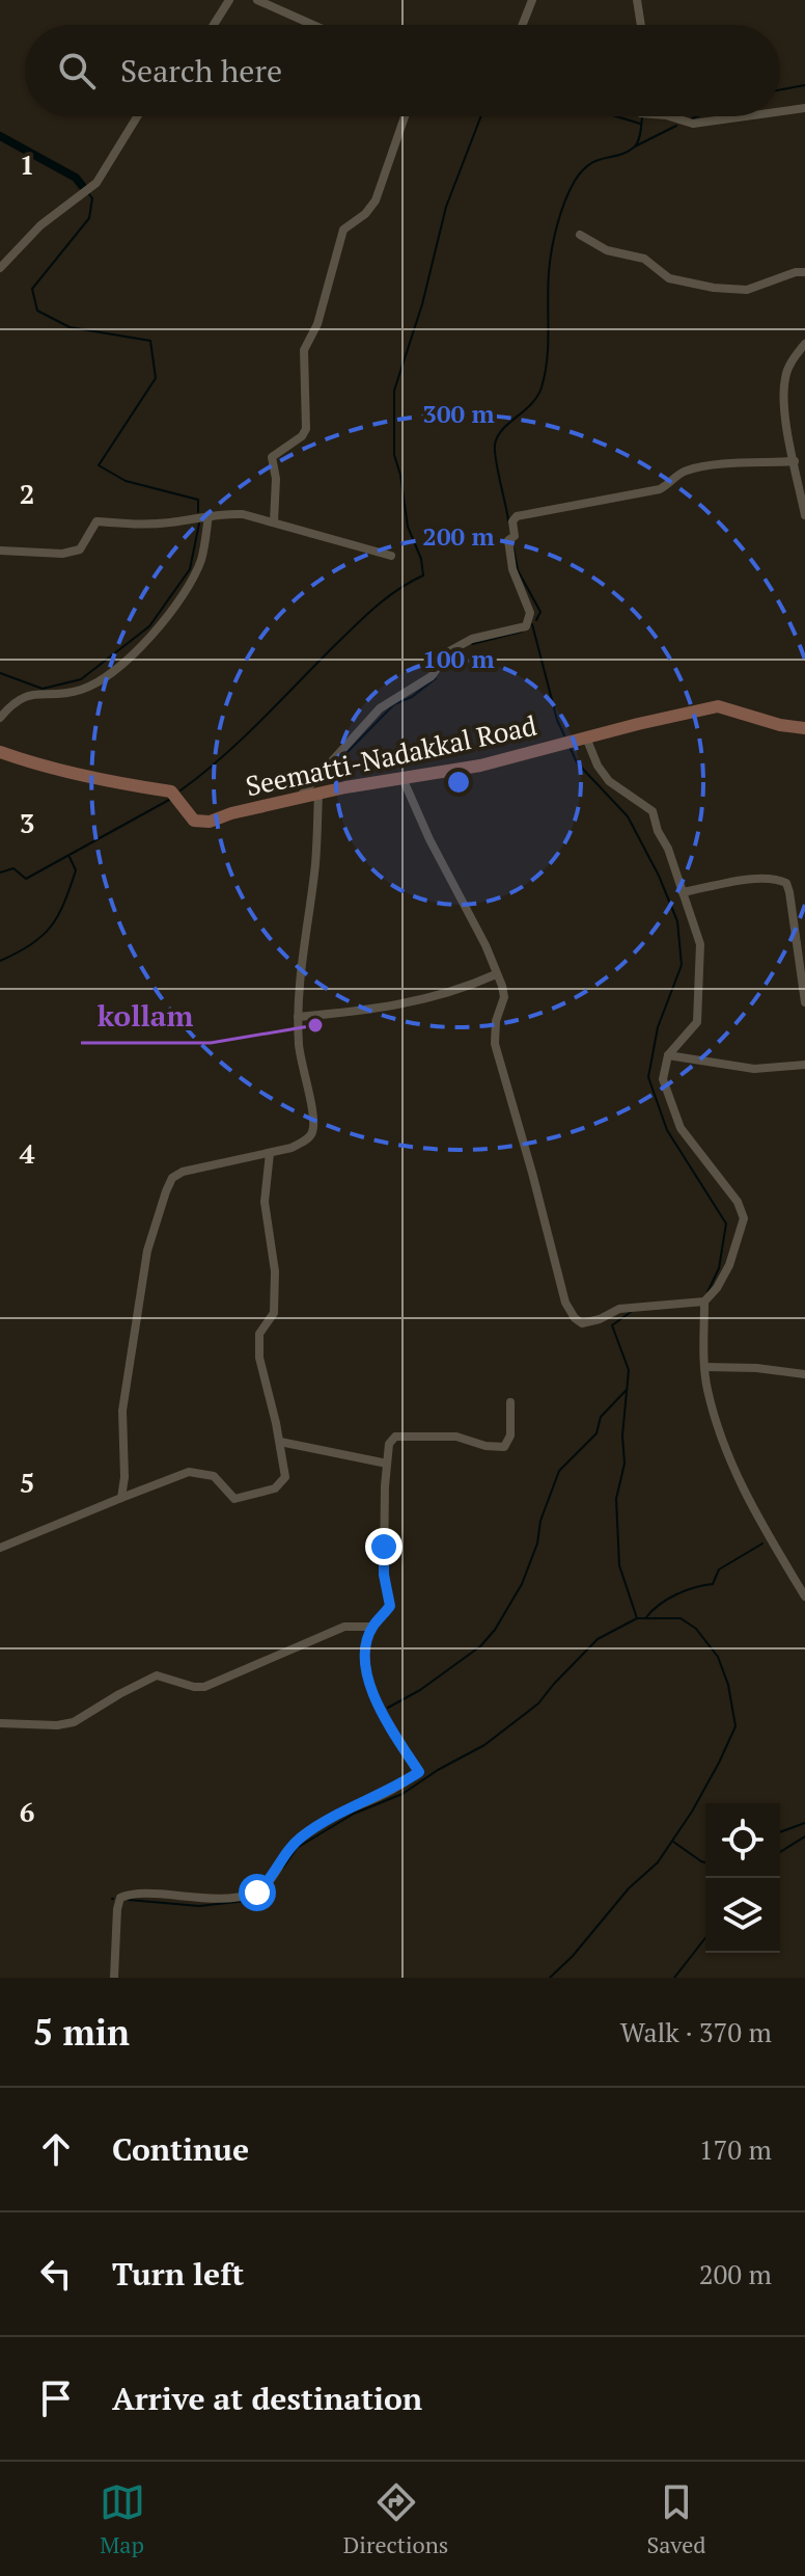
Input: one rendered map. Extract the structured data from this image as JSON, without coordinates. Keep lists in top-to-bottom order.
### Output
{
  "streets": {
    "street": ["Seematti-Nadakkal Road"]
  },
  "places": ["kollam"],
  "page": {
    "search": "Search here",
    "heading": ["5 min", "Walk · 370 m"],
    "list": [
      ["Continue", "170 m"],
      ["Turn left", "200 m"],
      "Arrive at destination"
    ],
    "nav": ["Map", "Directions", "Saved"]
  },
  "grid": {
    "rows": [
      "1",
      "2",
      "3",
      "4",
      "5",
      "6"
    ]
  },
  "rings": ["300 m", "200 m", "100 m"]
}
